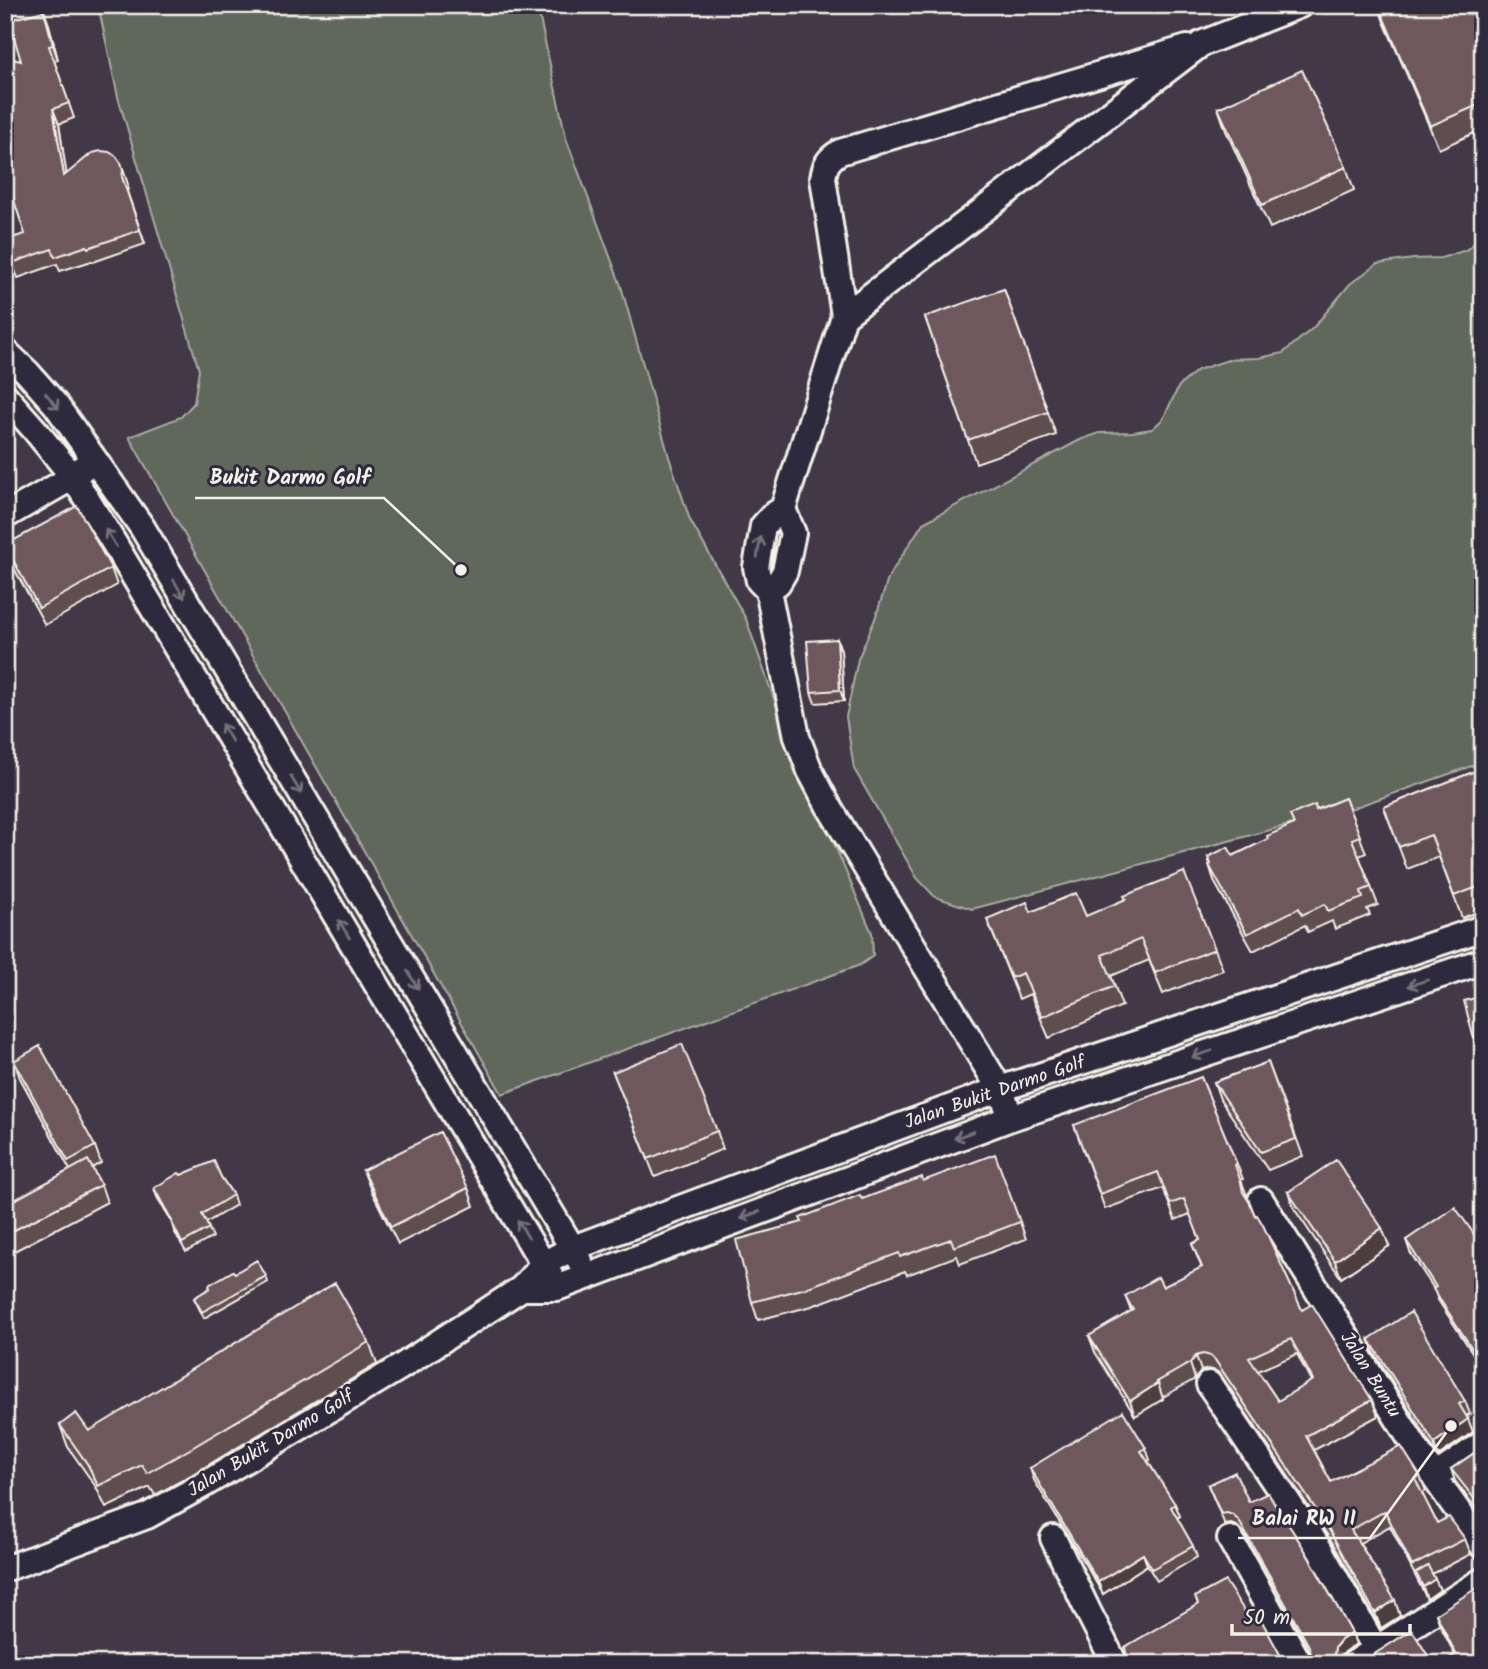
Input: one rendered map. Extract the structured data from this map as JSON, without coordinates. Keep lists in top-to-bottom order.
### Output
{
  "streets": {
    "street": ["Jalan Bukit Darmo Golf", "Jalan Buntu"]
  },
  "places": ["Bukit Darmo Golf", "Balai RW II"],
  "scale_bar": "50 m"
}
